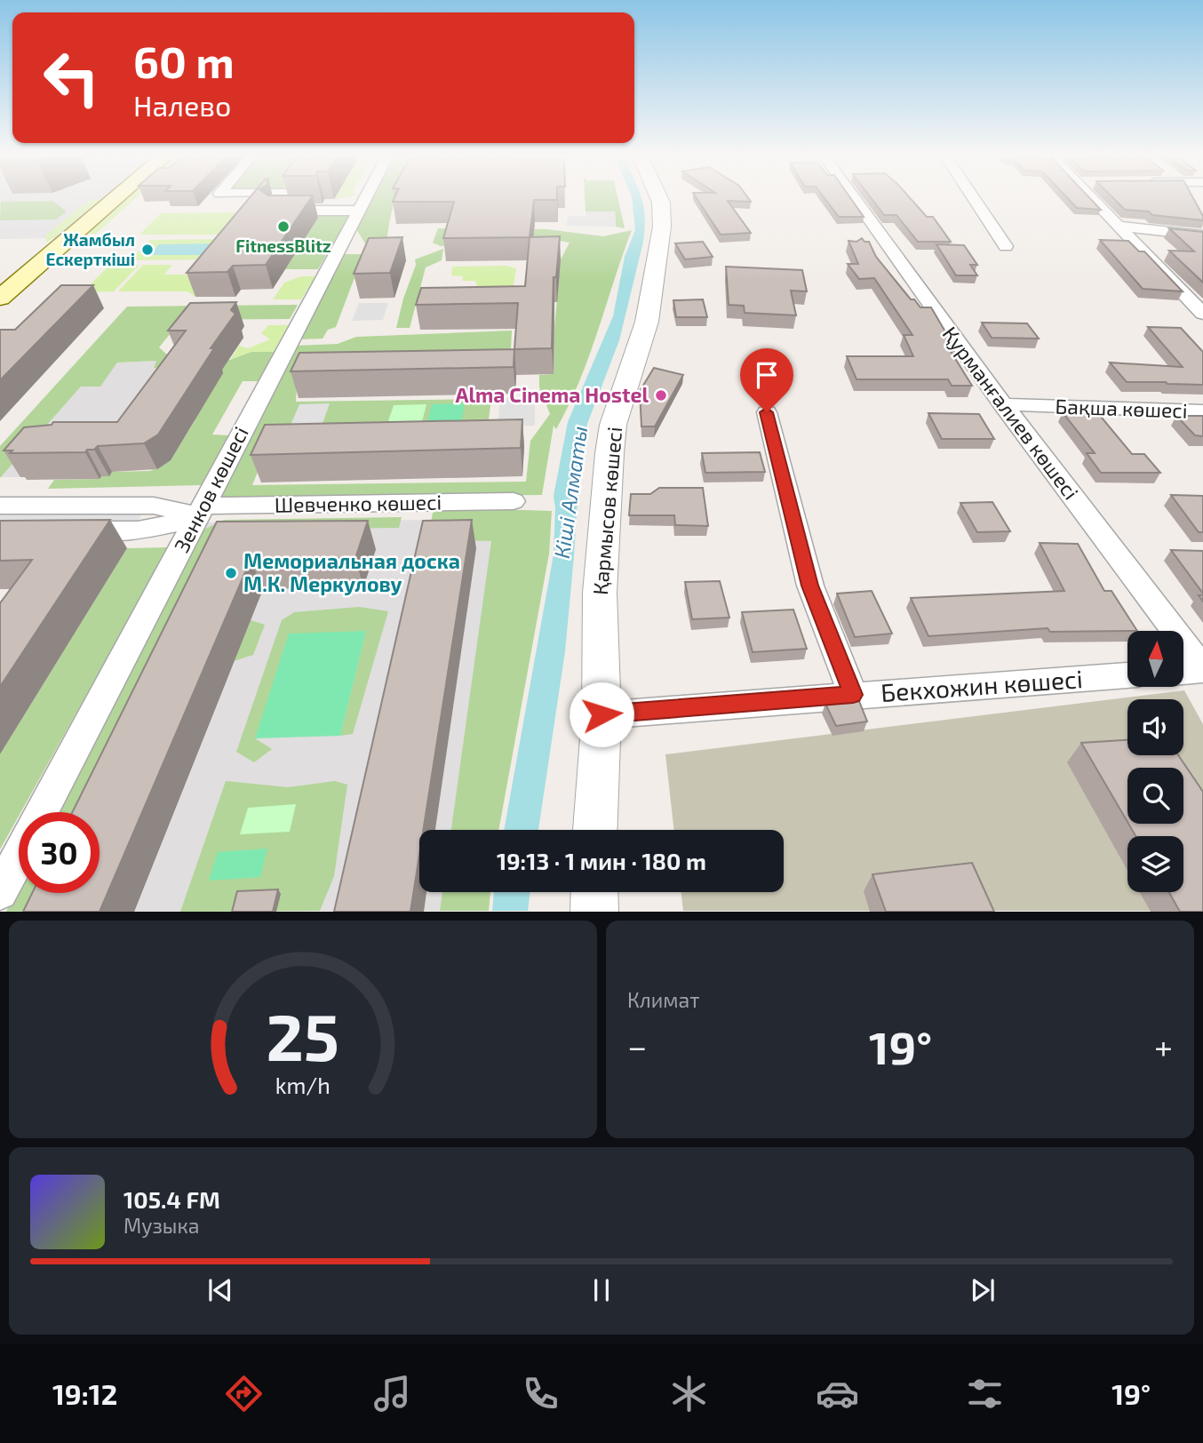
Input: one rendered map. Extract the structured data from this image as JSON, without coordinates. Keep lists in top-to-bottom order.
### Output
{
  "streets": {
    "street": [
      "Бақша көшесі",
      "Қурманғалиев көшесі",
      "Зенков көшесі",
      "Шевченко көшесі",
      "Қармысов көшесі",
      "Бекхожин көшесі"
    ]
  },
  "crossings": [
    ["Бақша көшесі", "Қурманғалиев көшесі"],
    ["Зенков көшесі", "Шевченко көшесі"],
    ["Қармысов көшесі", "Бекхожин көшесі"]
  ],
  "water": ["Кіші Алматы"],
  "places": [
    "FitnessBlitz",
    "Жамбыл Ескерткіші",
    "Alma Cinema Hostel",
    "Мемориальная доска М.К. Меркулову"
  ],
  "north": "top",
  "page": {
    "turn": ["60 m", "Налево"],
    "limit": "30",
    "trip": "19:13 · 1 мин · 180 m",
    "tile": "Климат",
    "heat": ["−", "19°", "+"],
    "song": ["105.4 FM", "Музыка"],
    "tabs": ["19:12", "19°"],
    "gauge": ["25", "km/h"]
  }
}
